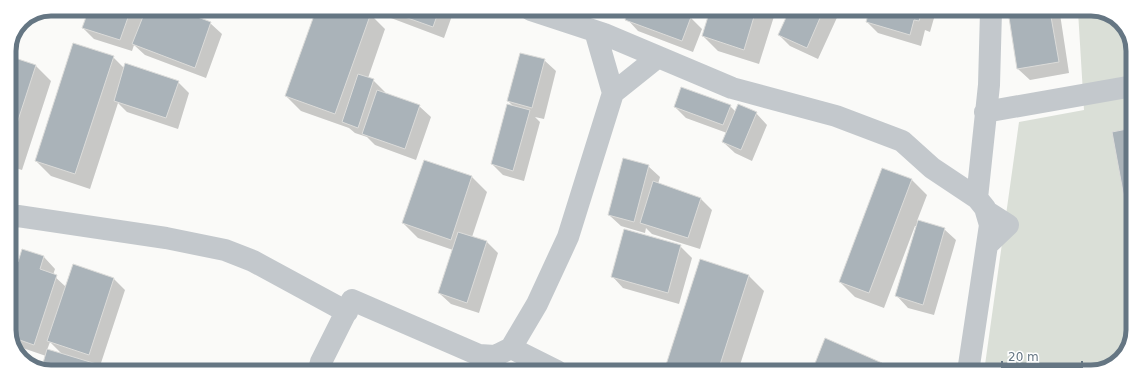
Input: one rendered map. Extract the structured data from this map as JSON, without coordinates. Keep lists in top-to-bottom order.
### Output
{
  "scale_bar": "20 m"
}
